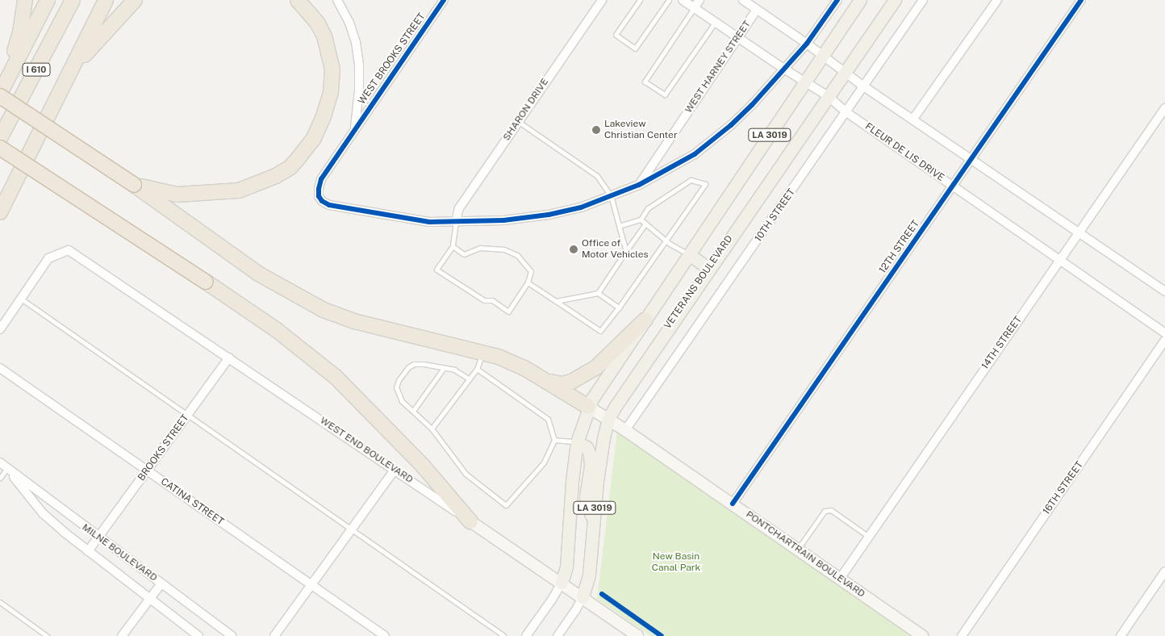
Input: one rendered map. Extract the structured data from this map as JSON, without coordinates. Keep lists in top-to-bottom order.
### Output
{
  "streets": {
    "highway": ["I 610"],
    "main road": [
      "LA 3019",
      "VETERANS BOULEVARD",
      "WEST END BOULEVARD",
      "PONTCHARTRAIN BOULEVARD"
    ],
    "street": [
      "WEST BROOKS STREET",
      "WEST HARNEY STREET",
      "SHARON DRIVE",
      "FLEUR DE LIS DRIVE",
      "10TH STREET",
      "12TH STREET",
      "14TH STREET",
      "BROOKS STREET",
      "16TH STREET",
      "CATINA STREET",
      "MILNE BOULEVARD"
    ]
  },
  "crossings": [
    ["WEST HARNEY STREET", "FLEUR DE LIS DRIVE"],
    ["LA 3019", "FLEUR DE LIS DRIVE"],
    ["LA 3019", "WEST END BOULEVARD"],
    ["LA 3019", "PONTCHARTRAIN BOULEVARD"],
    ["FLEUR DE LIS DRIVE", "10TH STREET"],
    ["FLEUR DE LIS DRIVE", "12TH STREET"],
    ["FLEUR DE LIS DRIVE", "VETERANS BOULEVARD"],
    ["FLEUR DE LIS DRIVE", "14TH STREET"],
    ["10TH STREET", "PONTCHARTRAIN BOULEVARD"],
    ["12TH STREET", "PONTCHARTRAIN BOULEVARD"],
    ["VETERANS BOULEVARD", "WEST END BOULEVARD"],
    ["VETERANS BOULEVARD", "PONTCHARTRAIN BOULEVARD"],
    ["14TH STREET", "PONTCHARTRAIN BOULEVARD"],
    ["BROOKS STREET", "WEST END BOULEVARD"],
    ["BROOKS STREET", "CATINA STREET"],
    ["BROOKS STREET", "MILNE BOULEVARD"]
  ],
  "parks": ["New Basin Canal Park"],
  "places": ["Lakeview Christian Center", "Office of Motor Vehicles"]
}
